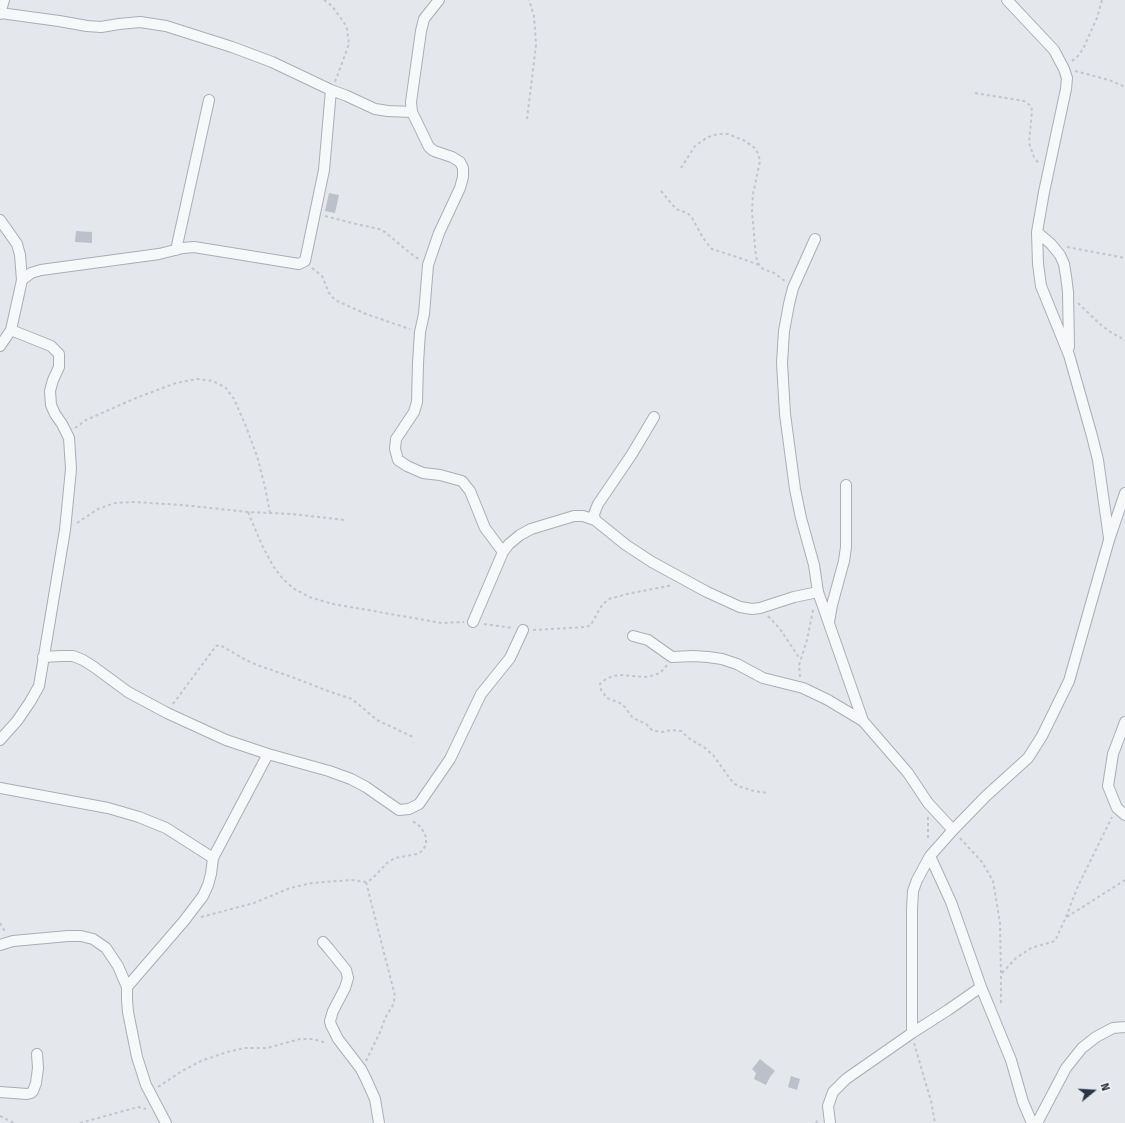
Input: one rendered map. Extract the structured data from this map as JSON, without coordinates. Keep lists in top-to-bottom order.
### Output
{
  "north": "right"
}
